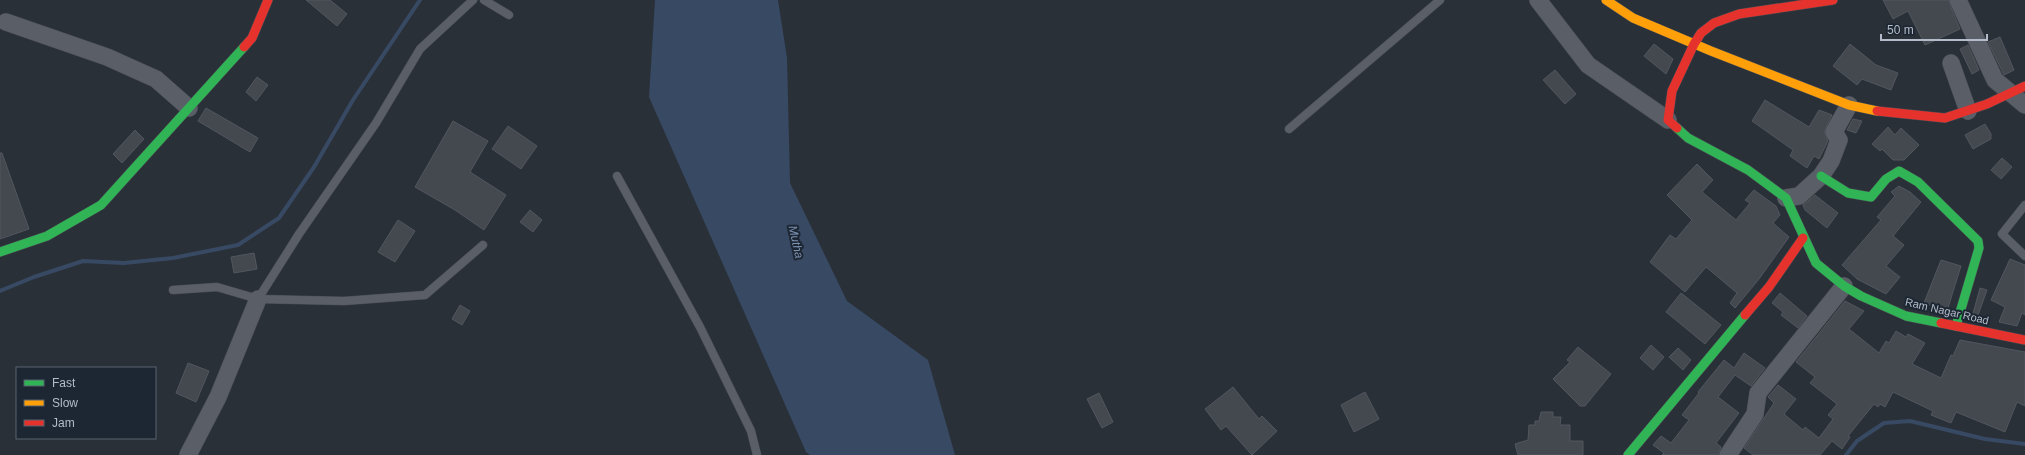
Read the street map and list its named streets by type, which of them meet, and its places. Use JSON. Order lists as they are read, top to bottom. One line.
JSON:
{"streets":{"street":["Ram Nagar Road"]},"water":["Mutha"],"legend":["Fast","Slow","Jam"],"scale_bar":"50 m"}
